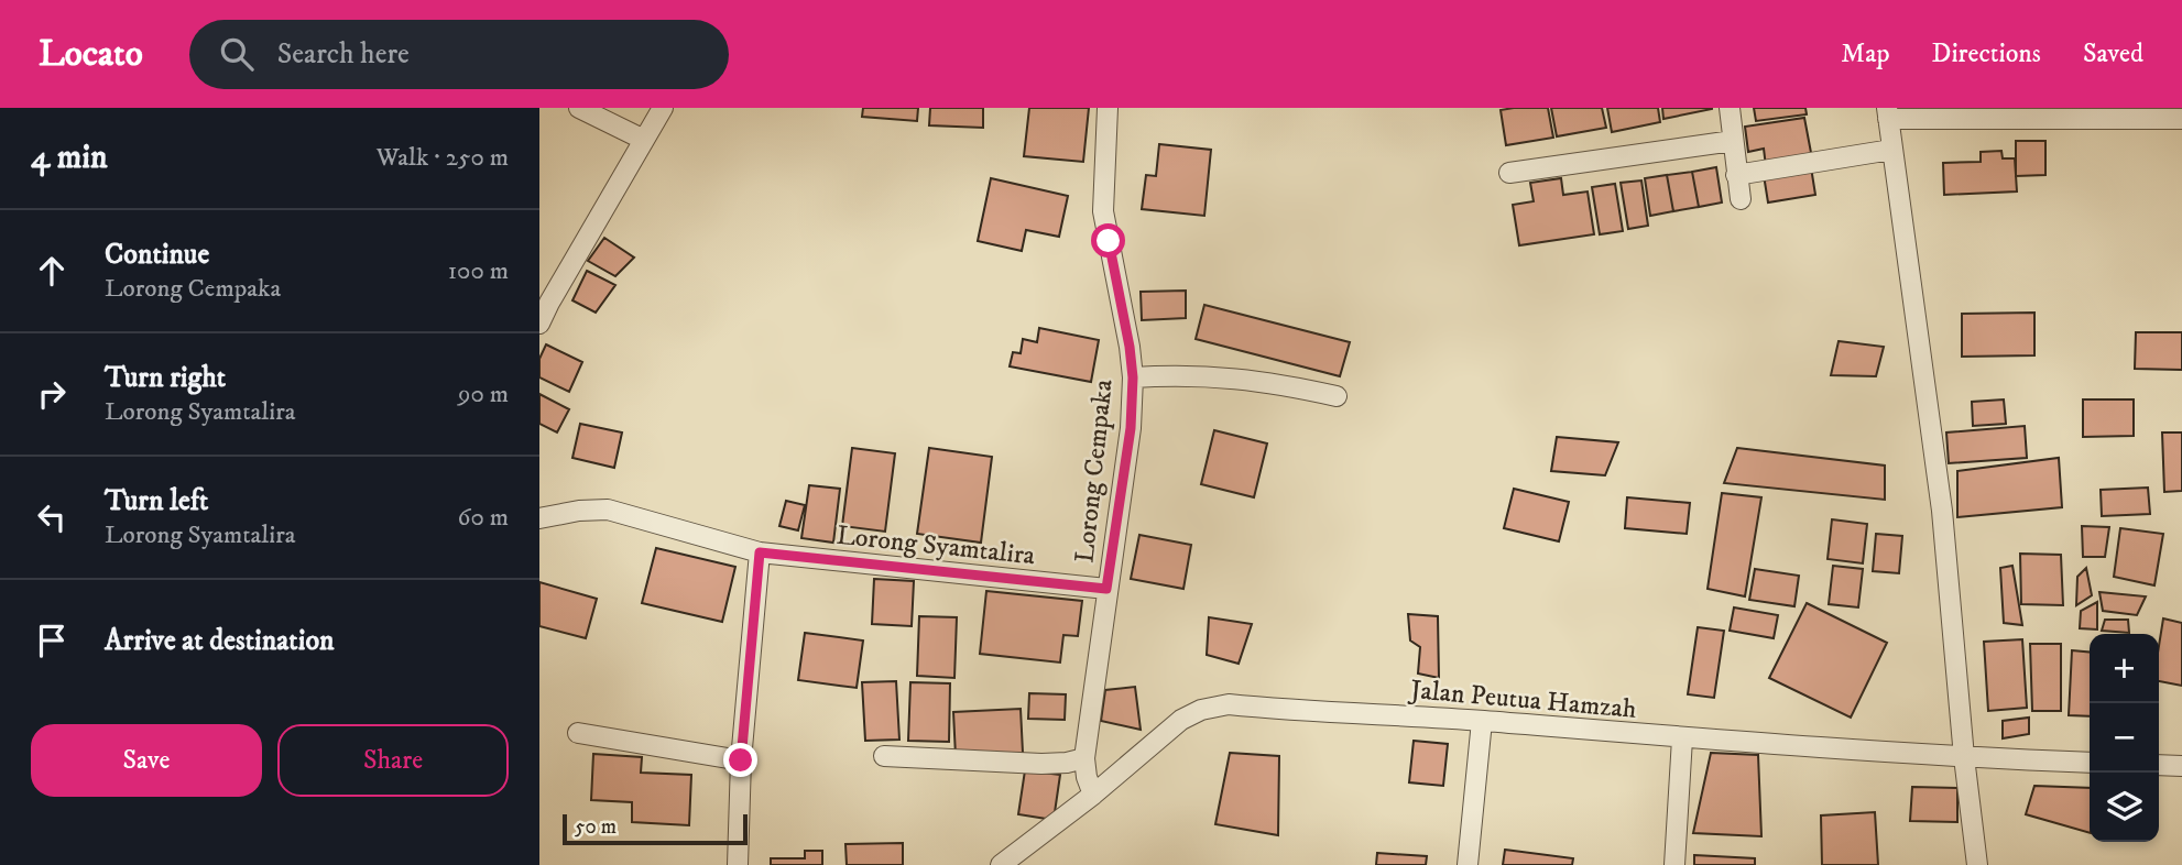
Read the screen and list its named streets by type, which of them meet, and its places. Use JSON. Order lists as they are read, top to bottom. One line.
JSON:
{"streets":{"street":["Lorong Cempaka","Lorong Syamtalira","Jalan Peutua Hamzah"]},"crossings":[["Lorong Cempaka","Lorong Syamtalira"],["Lorong Cempaka","Jalan Peutua Hamzah"]],"scale_bar":"50 m","page":{"header":"Locato","search":"Search here","nav":["Map","Directions","Saved"],"heading":["4 min","Walk · 250 m"],"list":[["Continue","Lorong Cempaka","100 m"],["Turn right","Lorong Syamtalira","90 m"],["Turn left","Lorong Syamtalira","60 m"],"Arrive at destination"],"map_buttons":["+","−"],"buttons":["Save","Share"],"scale":"50 m"}}
